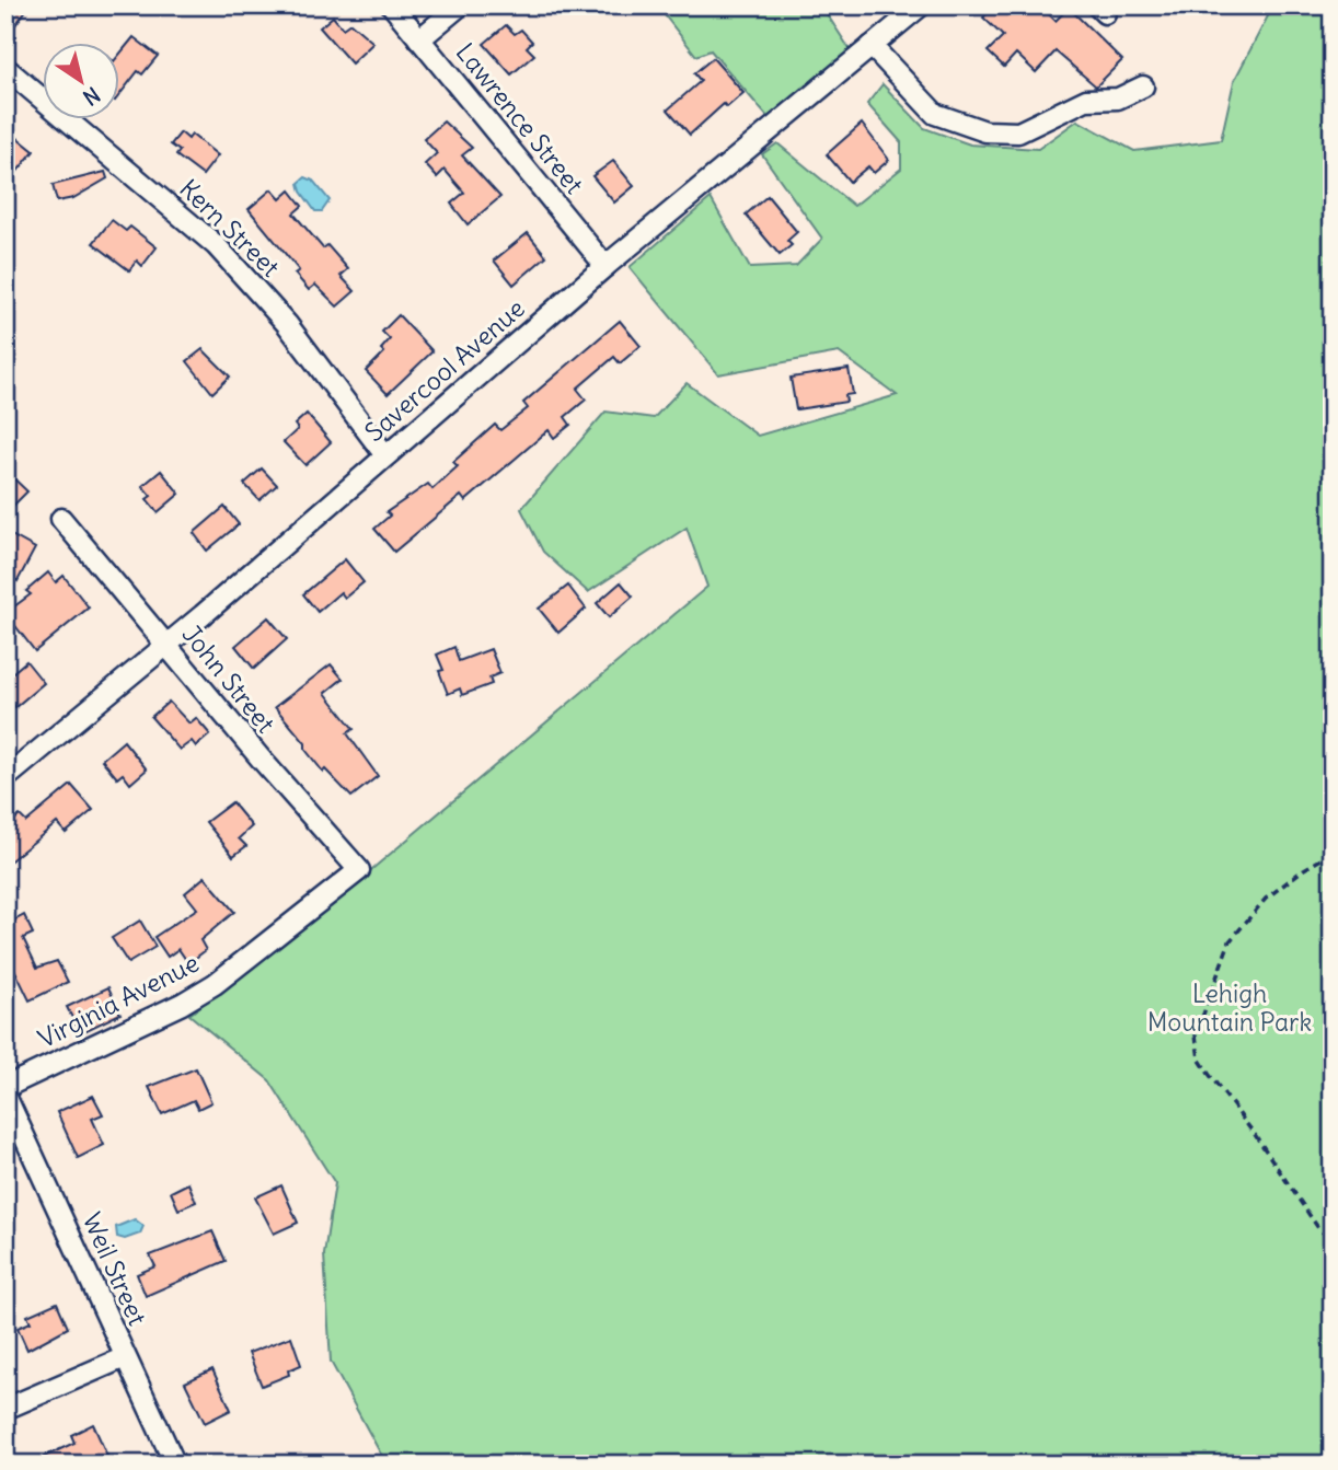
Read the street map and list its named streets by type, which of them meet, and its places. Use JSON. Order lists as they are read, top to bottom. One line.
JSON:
{"streets":{"street":["Lawrence Street","Kern Street","Savercool Avenue","John Street","Virginia Avenue","Weil Street"]},"crossings":[["Lawrence Street","Savercool Avenue"],["Kern Street","Savercool Avenue"],["Savercool Avenue","John Street"],["John Street","Virginia Avenue"]],"parks":["Lehigh Mountain Park"],"north":"bottom right"}
